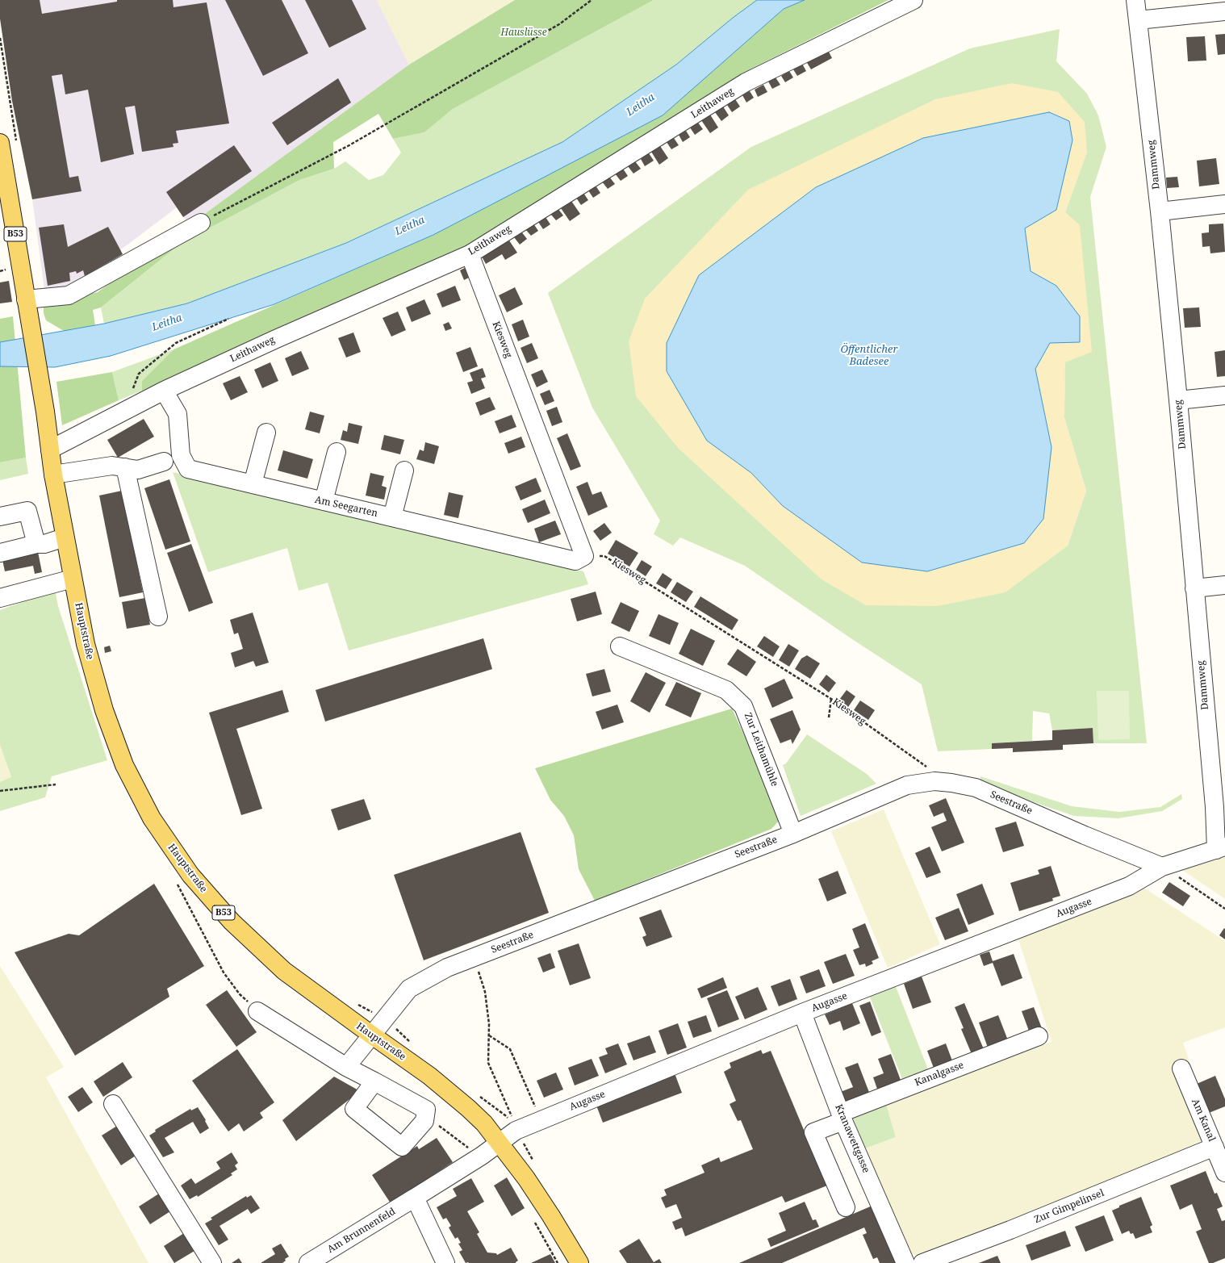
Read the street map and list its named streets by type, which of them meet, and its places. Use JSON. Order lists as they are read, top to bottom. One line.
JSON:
{"streets":{"main road":["B53","Hauptstraße"],"street":["Leithaweg","Dammweg","Kiesweg","Am Seegarten","Zur Leithamühle","Seestraße","Augasse","Kanalgasse","Am Kanal","Kranawettgasse","Zur Gimpelinsel","Am Brunnenfeld"]},"crossings":[["Leithaweg","Kiesweg"],["Leithaweg","Am Seegarten"],["Leithaweg","Hauptstraße"],["Dammweg","Augasse"],["B53","Hauptstraße"],["Kiesweg","Am Seegarten"],["Kiesweg","Seestraße"],["Hauptstraße","Seestraße"],["Hauptstraße","Augasse"],["Zur Leithamühle","Seestraße"],["Seestraße","Augasse"],["Augasse","Kranawettgasse"],["Augasse","Am Brunnenfeld"],["Kanalgasse","Kranawettgasse"],["Am Kanal","Zur Gimpelinsel"]],"water":["Leitha","Öffentlicher Badesee"],"parks":["Hauslüsse"]}
